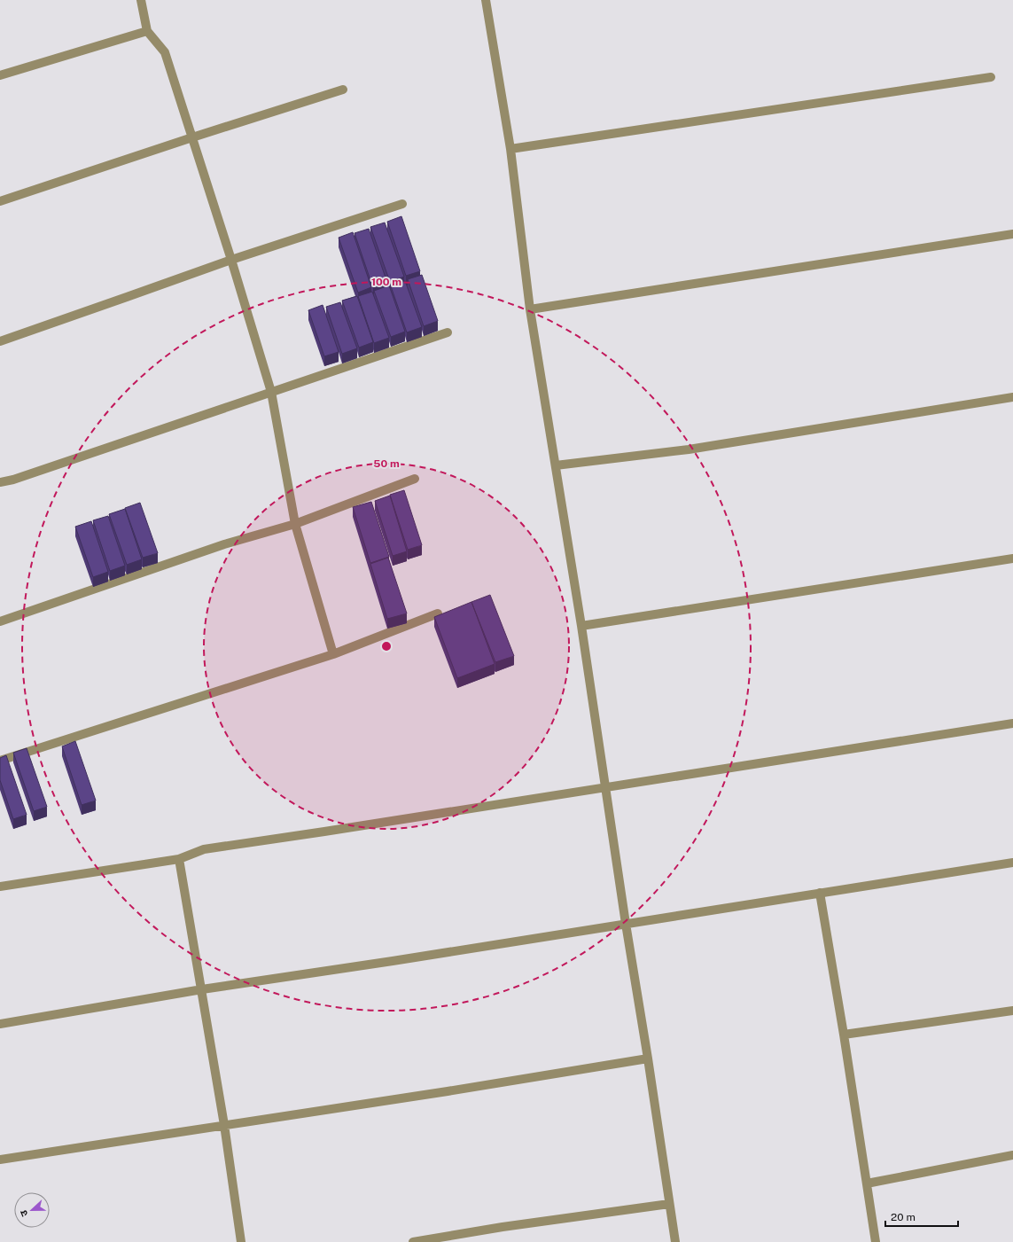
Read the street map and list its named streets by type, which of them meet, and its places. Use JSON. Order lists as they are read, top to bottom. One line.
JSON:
{"scale_bar":"20 m","north":"left","rings":["100 m","50 m"]}
